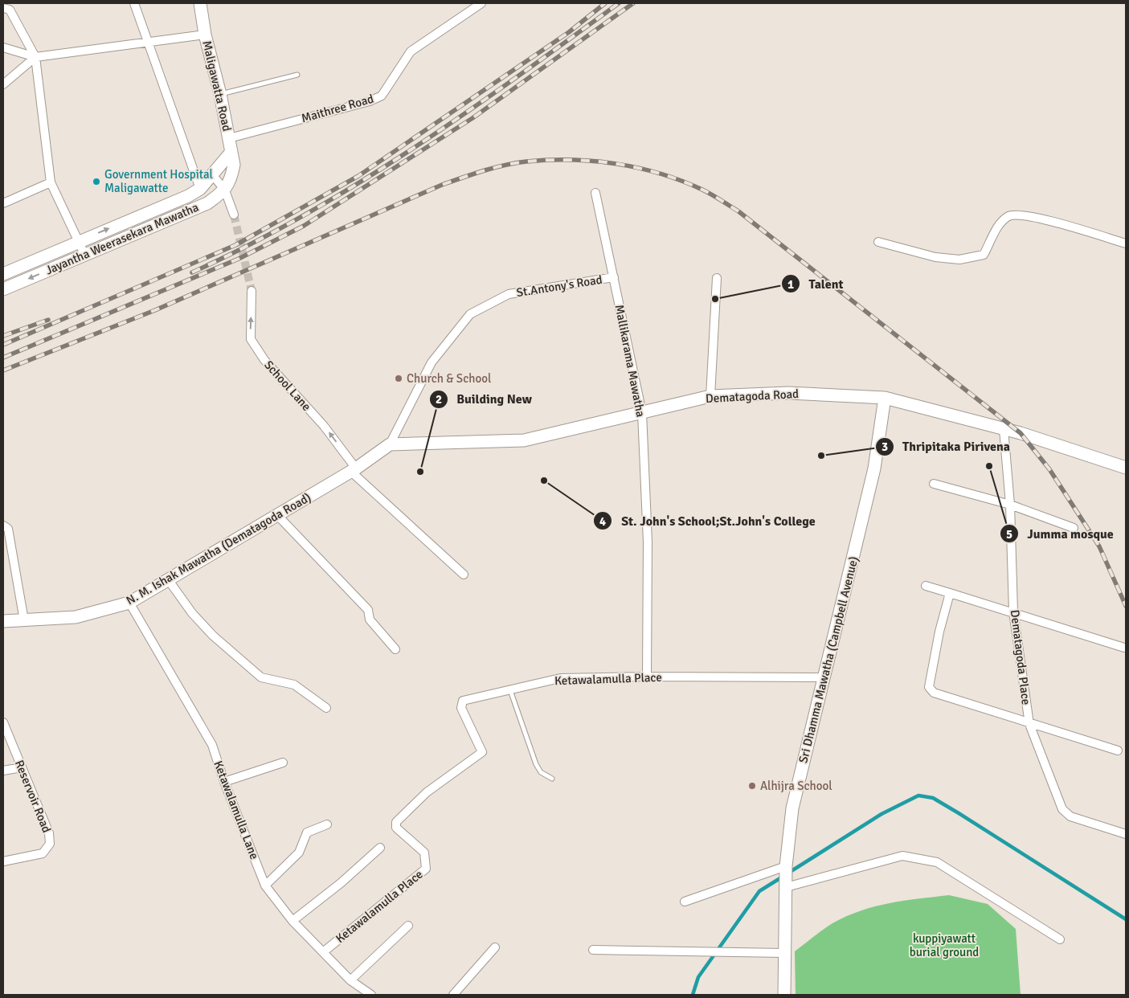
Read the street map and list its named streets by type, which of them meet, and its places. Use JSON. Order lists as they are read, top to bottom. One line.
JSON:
{"streets":{"main road":["Maligawatta Road","Jayantha Weerasekara Mawatha","Dematagoda Road","N. M. Ishak Mawatha (Dematagoda Road)","Sri Dhamma Mawatha (Campbell Avenue)"],"street":["Maithree Road","St.Antony's Road","Mallikarama Mawatha","School Lane","Dematagoda Place","Ketawalamulla Place","Reservoir Road","Ketawalamulla Lane"]},"crossings":[["Maligawatta Road","Maithree Road"],["St.Antony's Road","Mallikarama Mawatha"],["St.Antony's Road","Dematagoda Road"],["Mallikarama Mawatha","Dematagoda Road"],["Mallikarama Mawatha","Ketawalamulla Place"],["School Lane","N. M. Ishak Mawatha (Dematagoda Road)"],["Dematagoda Road","Dematagoda Place"],["Dematagoda Road","Sri Dhamma Mawatha (Campbell Avenue)"],["N. M. Ishak Mawatha (Dematagoda Road)","Ketawalamulla Lane"],["Sri Dhamma Mawatha (Campbell Avenue)","Ketawalamulla Place"],["Ketawalamulla Place","Ketawalamulla Lane"]],"one_way":["School Lane"],"parks":["kuppiyawatt burial ground"],"places":["Government Hospital Maligawatte","Talent","Church & School","Thripitaka Pirivena","Jumma mosque","Building New","St. John's School;St.John's College","Alhijra School"]}
